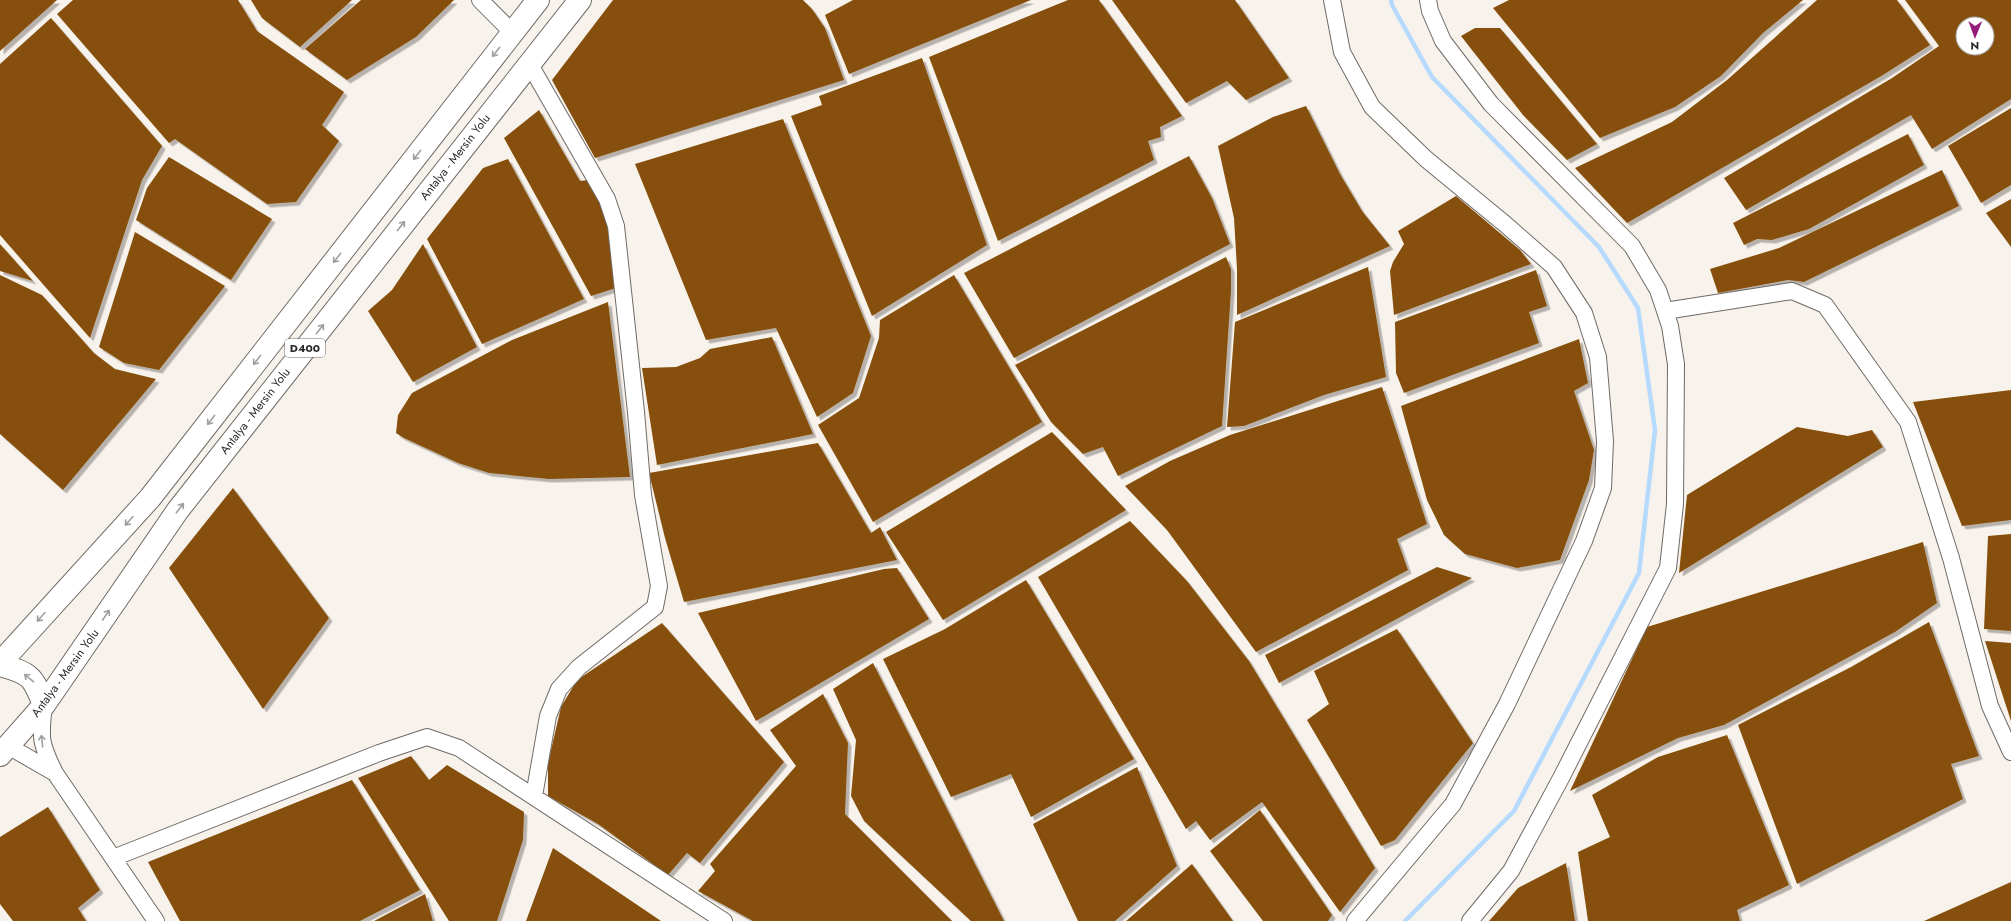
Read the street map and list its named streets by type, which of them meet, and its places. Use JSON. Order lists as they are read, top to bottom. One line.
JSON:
{"streets":{"highway":["Antalya - Mersin Yolu","D400"]},"north":"bottom"}
